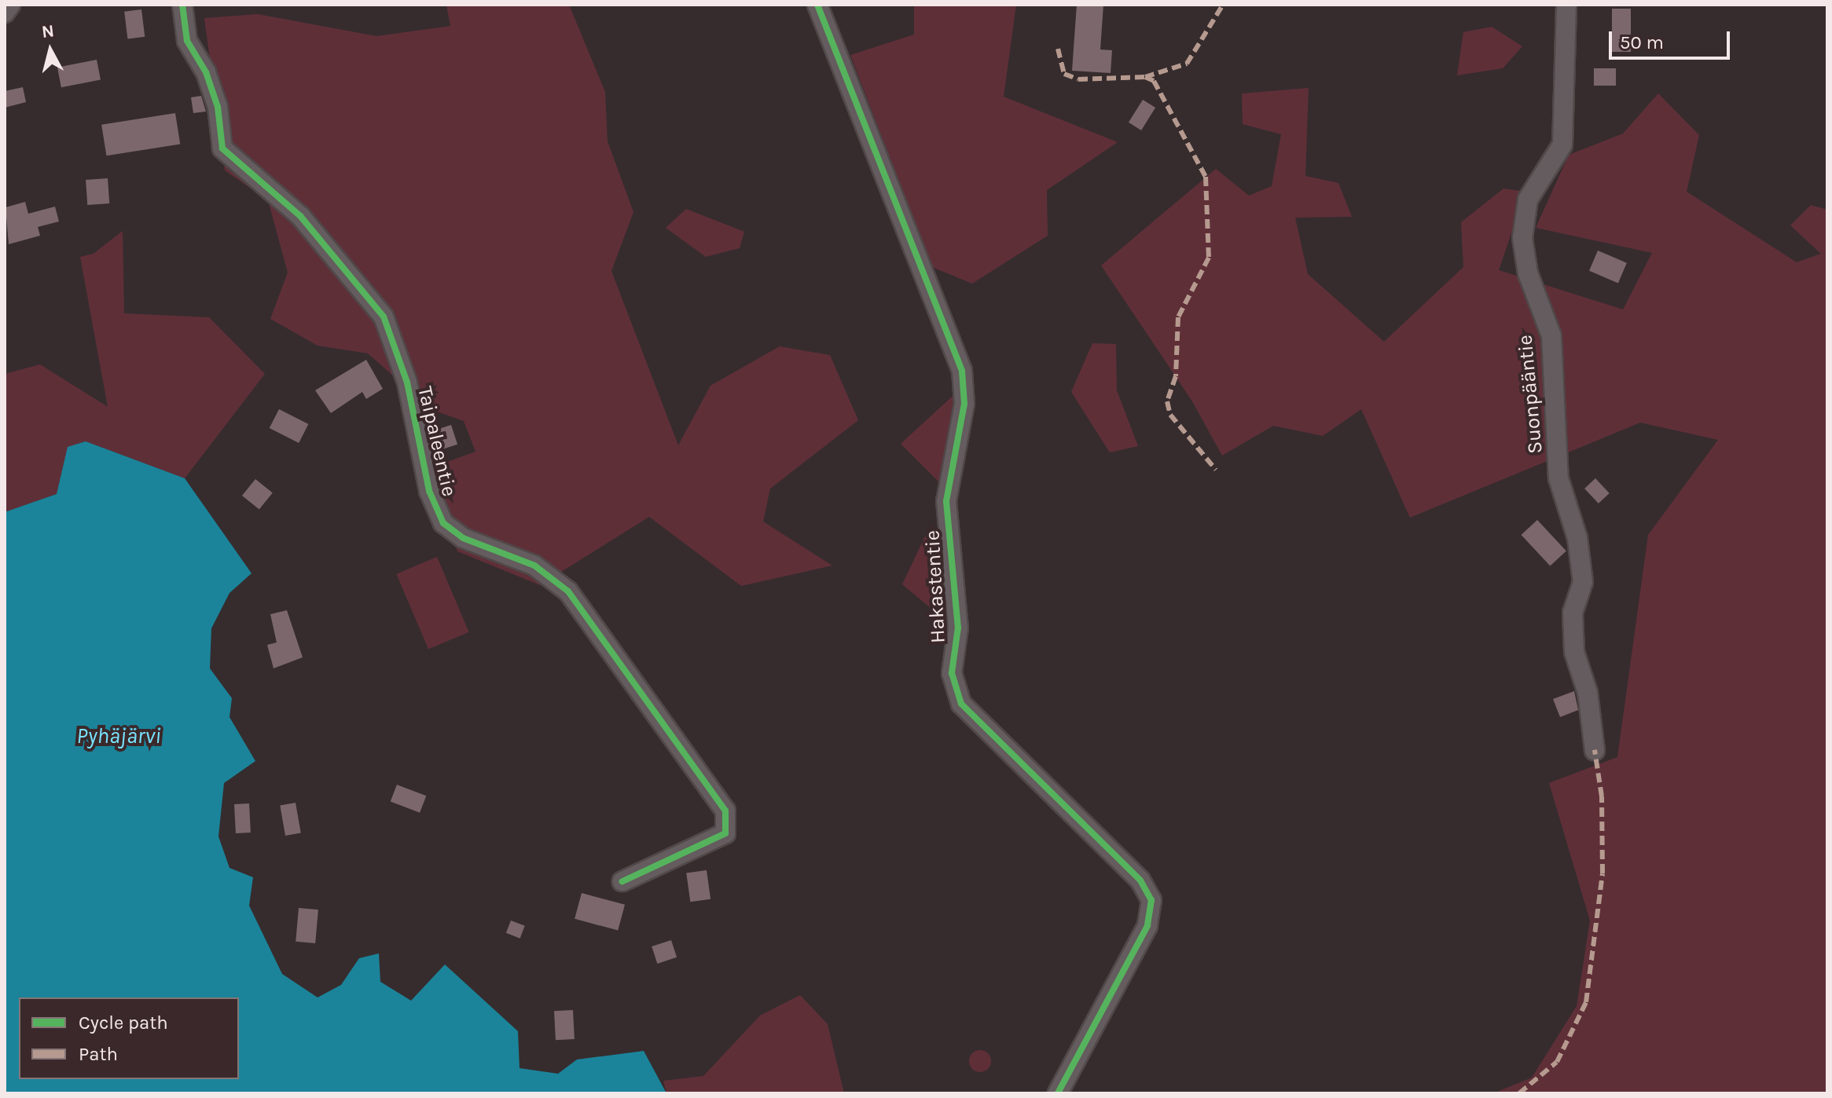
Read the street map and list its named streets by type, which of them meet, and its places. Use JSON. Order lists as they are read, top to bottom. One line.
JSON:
{"streets":{"street":["Suonpääntie","Taipaleentie","Hakastentie"]},"water":["Pyhäjärvi"],"legend":["Cycle path","Path"],"scale_bar":"50 m","north":"top"}
